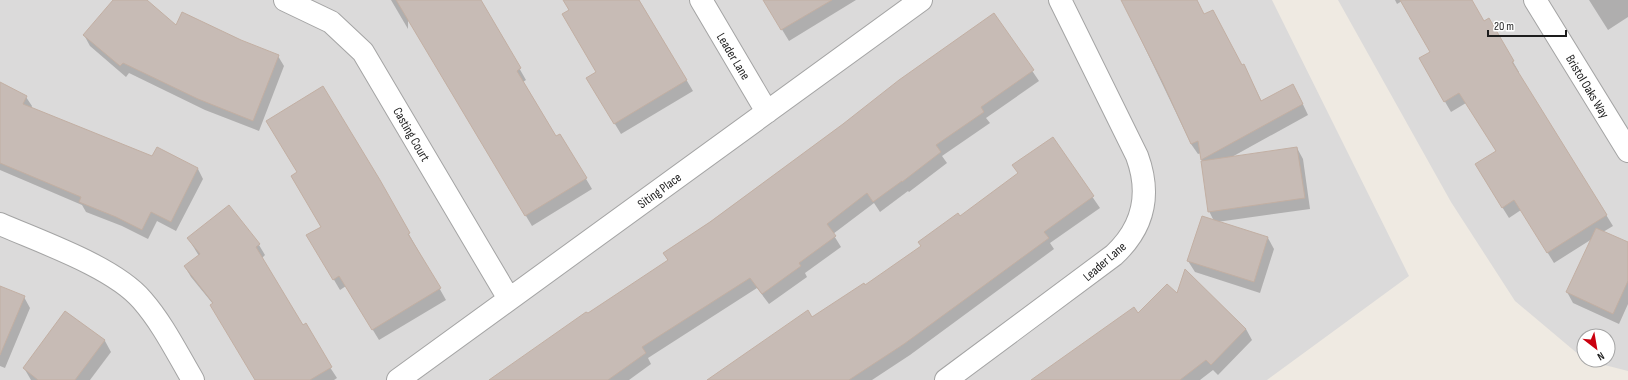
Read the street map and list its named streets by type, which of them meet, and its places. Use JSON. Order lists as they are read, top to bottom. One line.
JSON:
{"streets":{"street":["Leader Lane","Bristol Oaks Way","Casting Court","Siting Place"]},"crossings":[["Leader Lane","Siting Place"],["Casting Court","Siting Place"]],"scale_bar":"20 m","north":"bottom right"}
